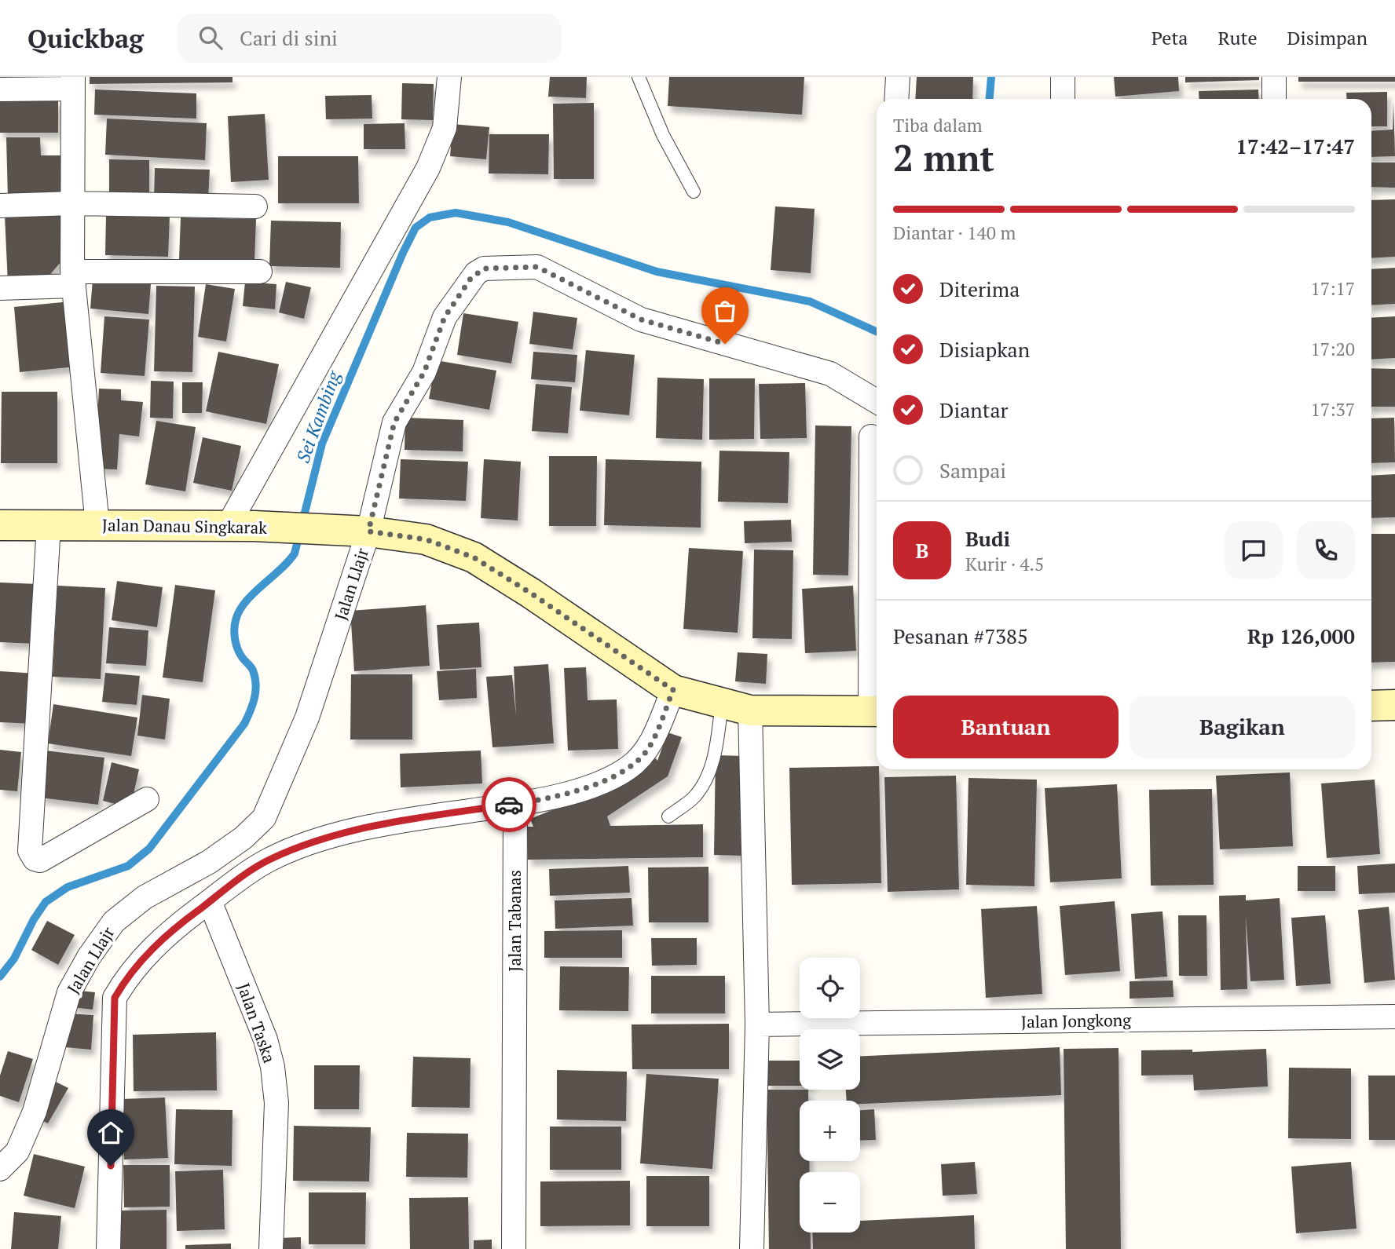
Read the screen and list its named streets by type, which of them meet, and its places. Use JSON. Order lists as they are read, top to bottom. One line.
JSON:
{"streets":{"street":["Jalan Danau Singkarak","Jalan Llajr","Jalan Tabanas","Jalan Jongkong","Jalan Taska"]},"crossings":[["Jalan Danau Singkarak","Jalan Llajr"]],"water":["Sei Kambing"],"page":{"header":"Quickbag","search":"Cari di sini","nav":["Peta","Rute","Disimpan"],"heading":["2 mnt","Tiba dalam","17:42–17:47"],"panel":["Budi","Kurir · 4.5","Pesanan #7385","Rp 126,000"],"bar":"Diantar · 140 m","list":[["Diterima","17:17"],["Disiapkan","17:20"],["Diantar","17:37"],"Sampai"],"round":"B","buttons":["Bantuan","Bagikan"],"map_buttons":["+","−"]}}
